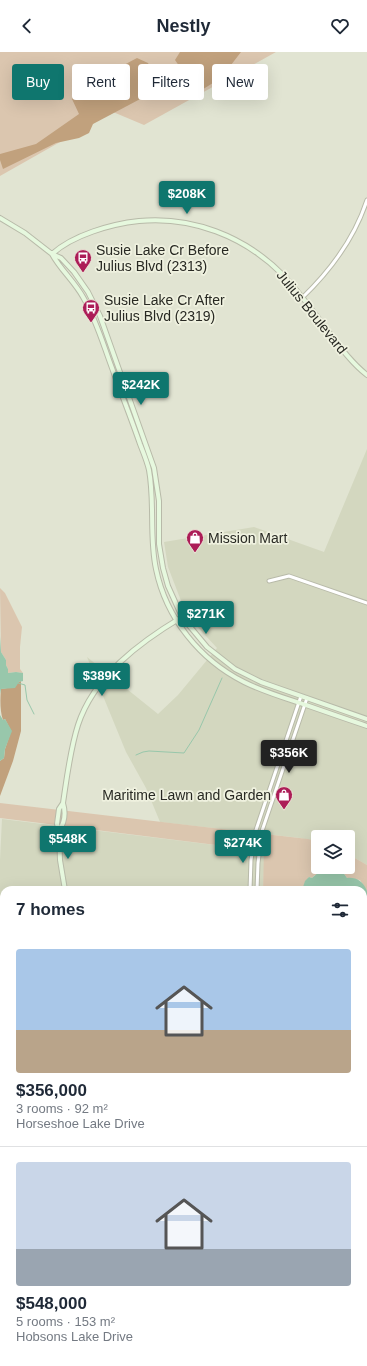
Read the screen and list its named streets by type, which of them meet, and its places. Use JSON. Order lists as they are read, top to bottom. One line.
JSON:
{"streets":{"street":["Julius Boulevard"]},"places":{"bus stop":["Susie Lake Cr Before Julius Blvd (2313)","Susie Lake Cr After Julius Blvd (2319)"],"shop":["Mission Mart","Maritime Lawn and Garden"]},"page":{"header":"Nestly","chip":["Buy","Rent","Filters","New"],"price":["$208K","$242K","$271K","$389K","$356K","$548K","$274K"],"heading":"7 homes","list":[{"name":"$356,000","note":"3 rooms · 92 m² · Horseshoe Lake Drive"},{"name":"$548,000","note":"5 rooms · 153 m² · Hobsons Lake Drive"}]}}
